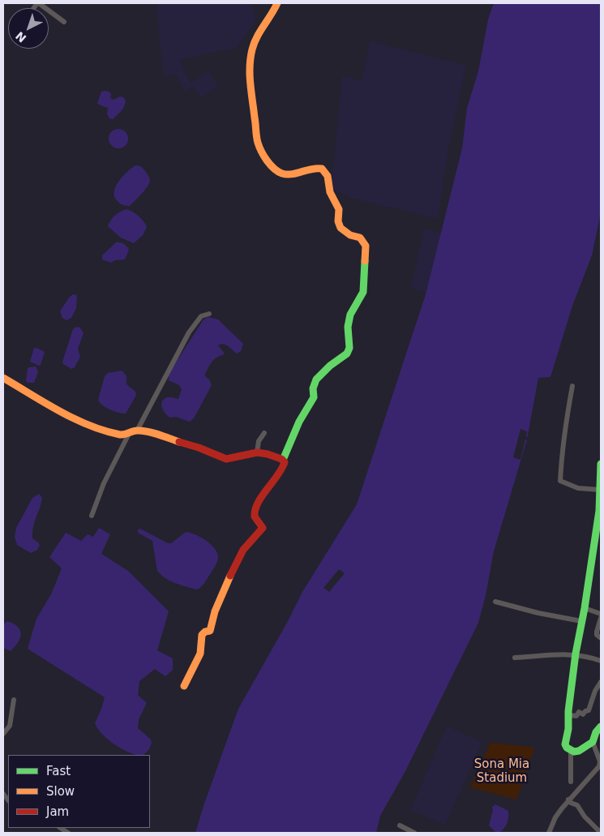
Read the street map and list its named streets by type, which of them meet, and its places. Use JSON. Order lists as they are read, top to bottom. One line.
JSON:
{"parks":["Sona Mia Stadium"],"legend":["Fast","Slow","Jam"],"north":"bottom left"}
